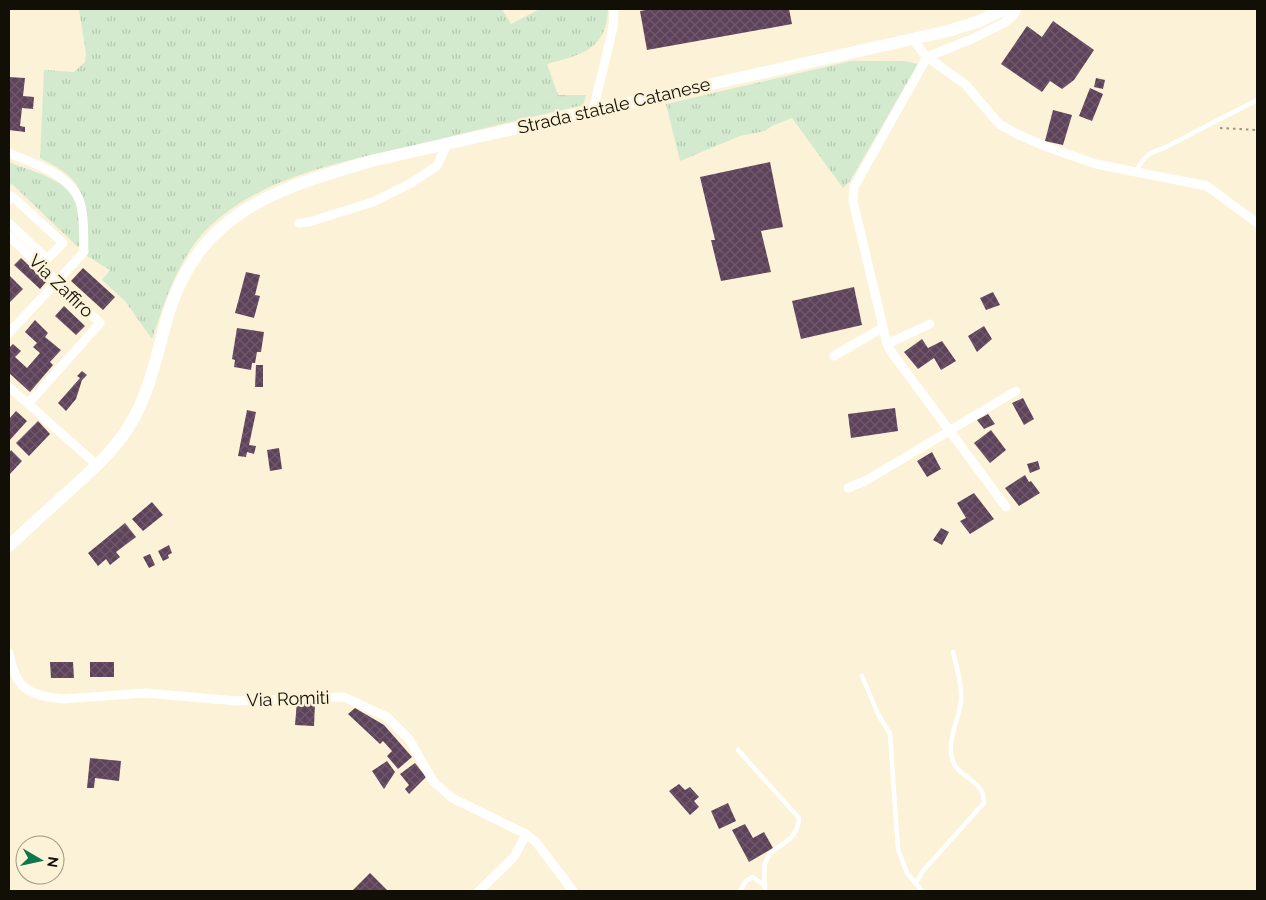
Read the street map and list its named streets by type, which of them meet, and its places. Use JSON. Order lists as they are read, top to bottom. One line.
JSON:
{"streets":{"main road":["Strada statale Catanese"],"street":["Via Zaffiro","Via Romiti"]},"north":"right"}
